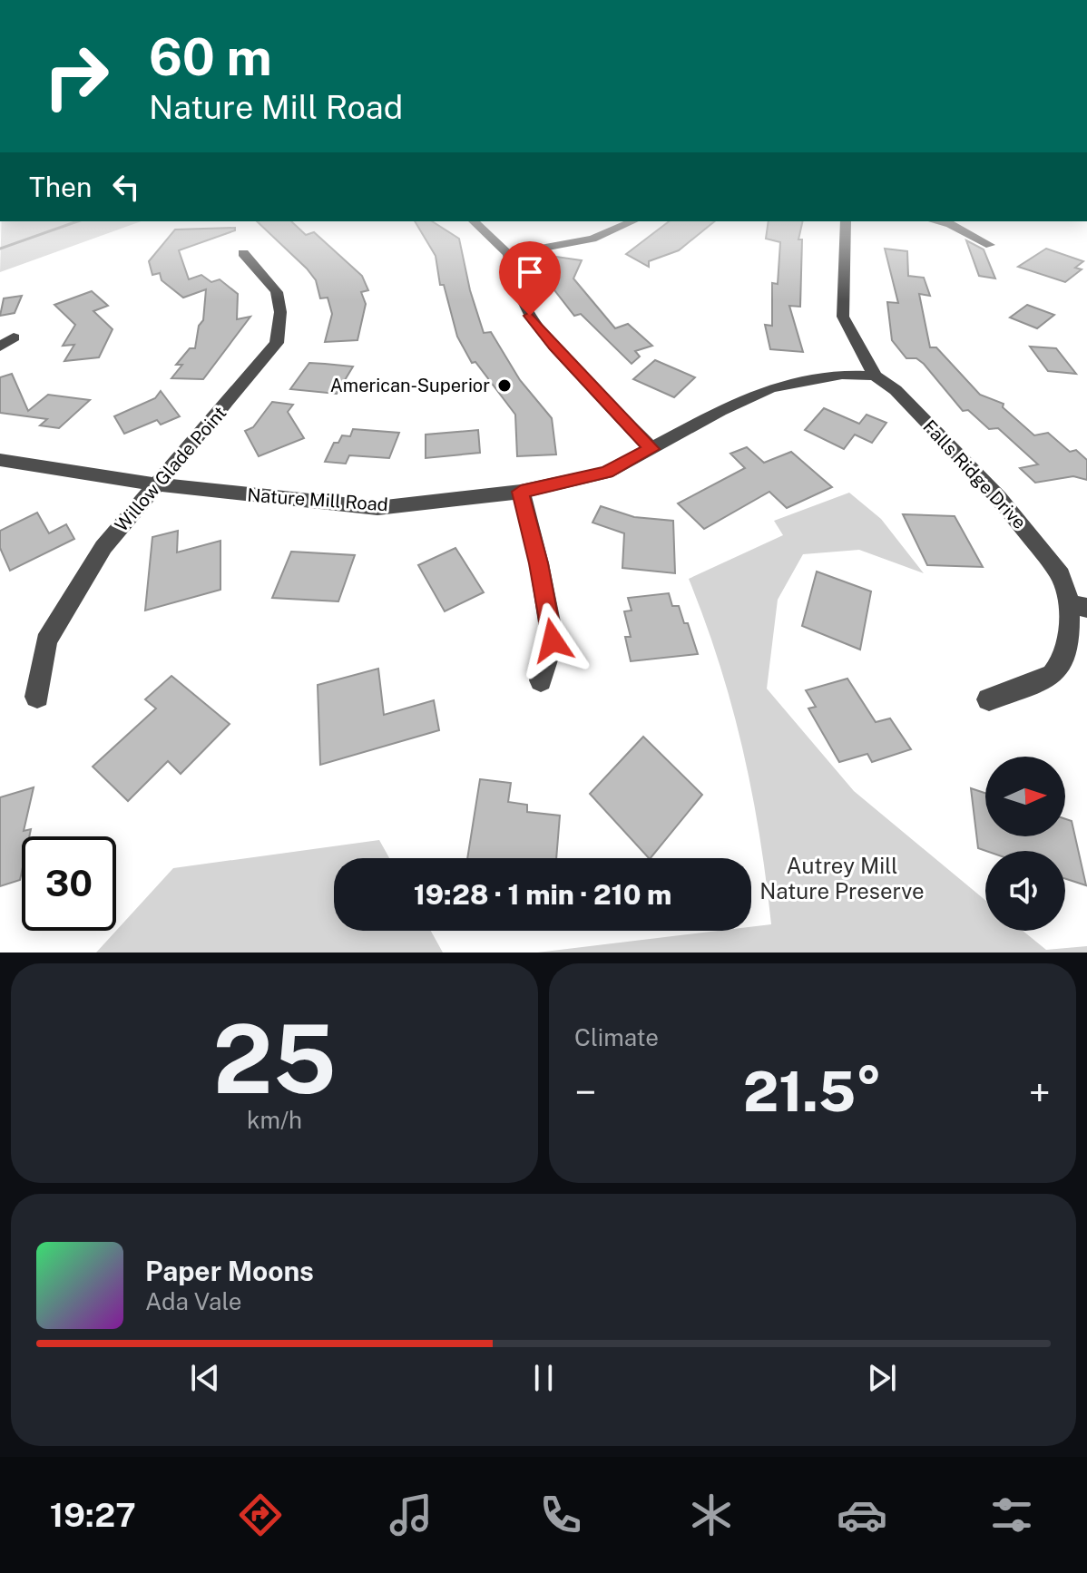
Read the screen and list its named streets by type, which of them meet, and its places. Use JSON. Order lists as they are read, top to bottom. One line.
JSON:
{"streets":{"street":["Willow Glade Point","Falls Ridge Drive","Nature Mill Road"]},"crossings":[["Willow Glade Point","Nature Mill Road"],["Falls Ridge Drive","Nature Mill Road"]],"parks":["Autrey Mill Nature Preserve"],"places":["American-Superior"],"north":"right","page":{"turn":["60 m","Nature Mill Road"],"then":"Then","limit":"30","trip":"19:28 · 1 min · 210 m","tile":[["25","km/h"],"Climate"],"heat":["−","21.5°","+"],"song":["Paper Moons","Ada Vale"],"tabs":"19:27"}}
